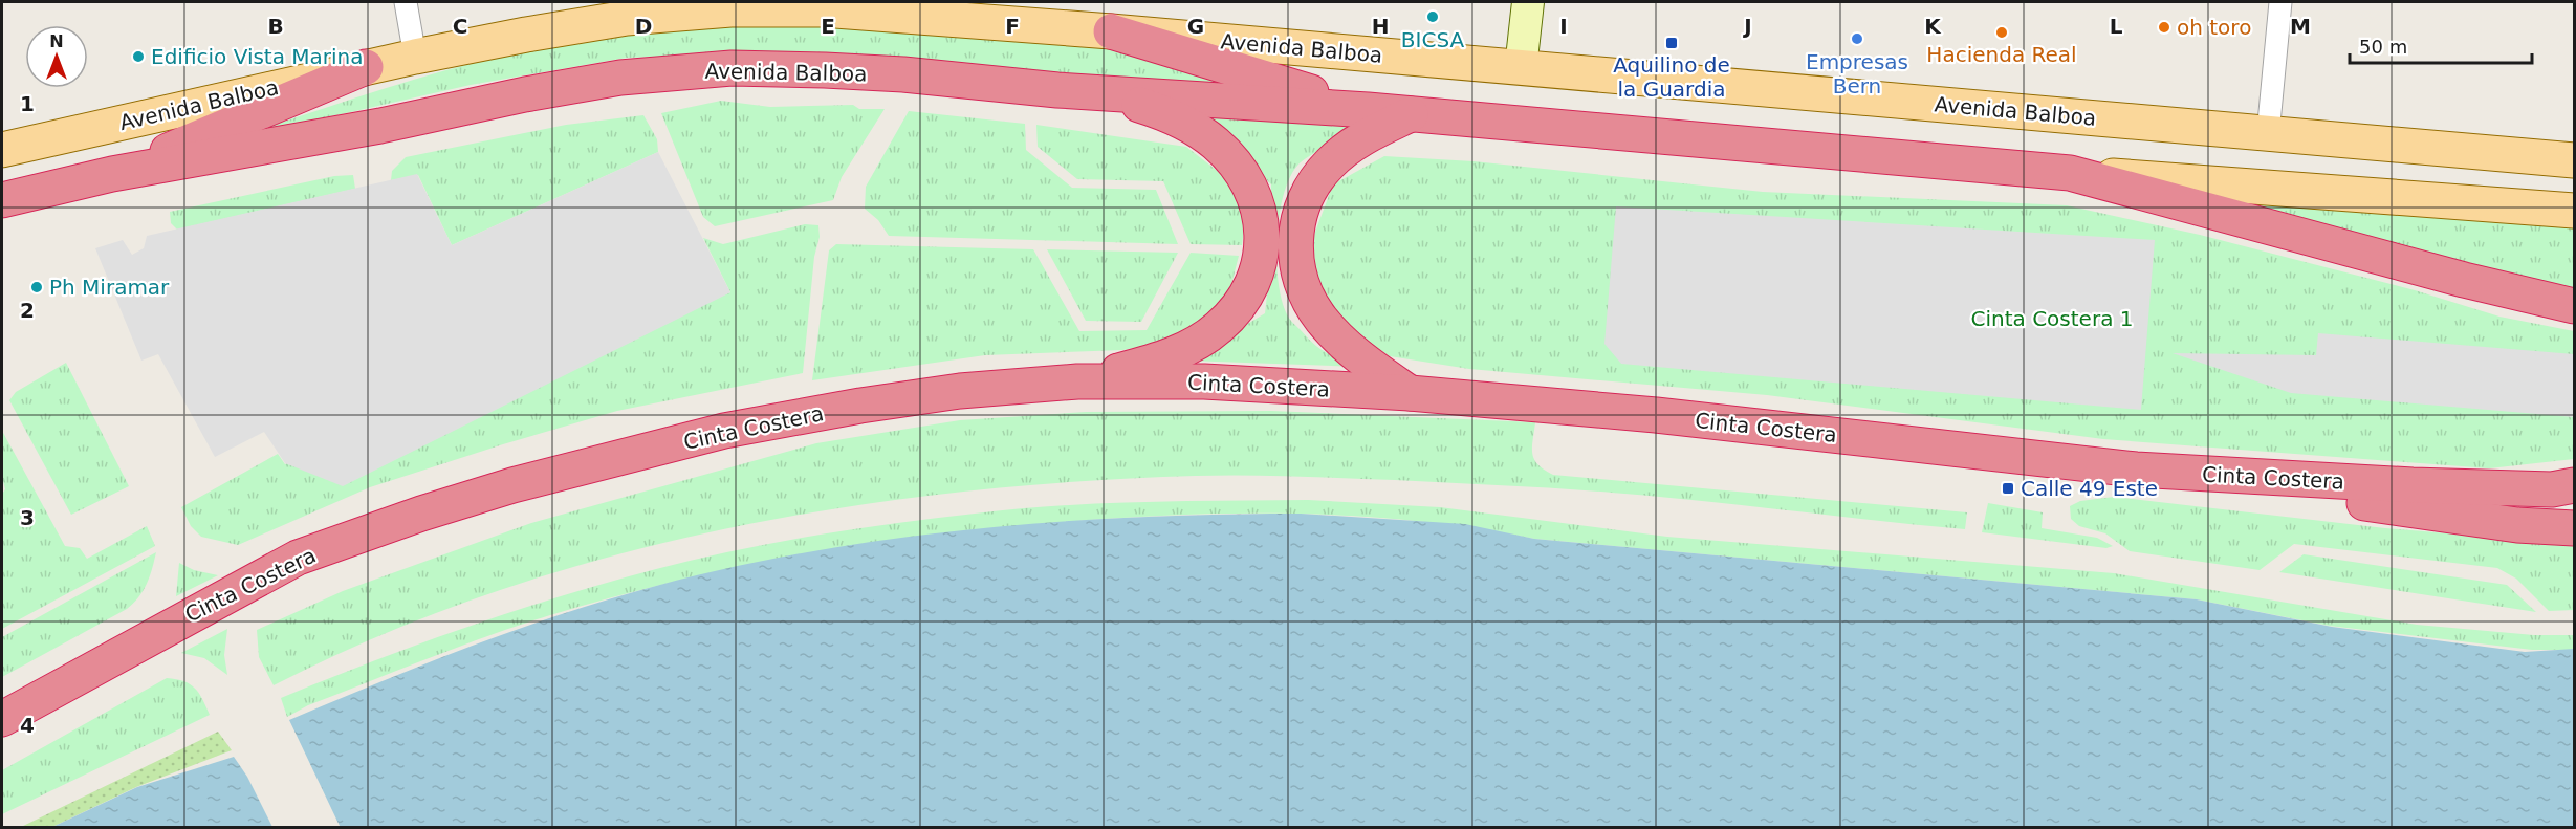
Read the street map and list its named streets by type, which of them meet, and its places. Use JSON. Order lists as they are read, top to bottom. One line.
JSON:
{"streets":{"highway":["Avenida Balboa","Cinta Costera"]},"parks":["Cinta Costera 1"],"places":{"other":["BICSA","oh toro","Hacienda Real","Empresas Bern","Edificio Vista Marina","Ph Miramar"],"transit":["Aquilino de la Guardia","Calle 49 Este"]},"scale_bar":"50 m","north":"top","grid":{"columns":["B","C","D","E","F","G","H","I","J","K","L","M"],"rows":["1","2","3","4"]}}
